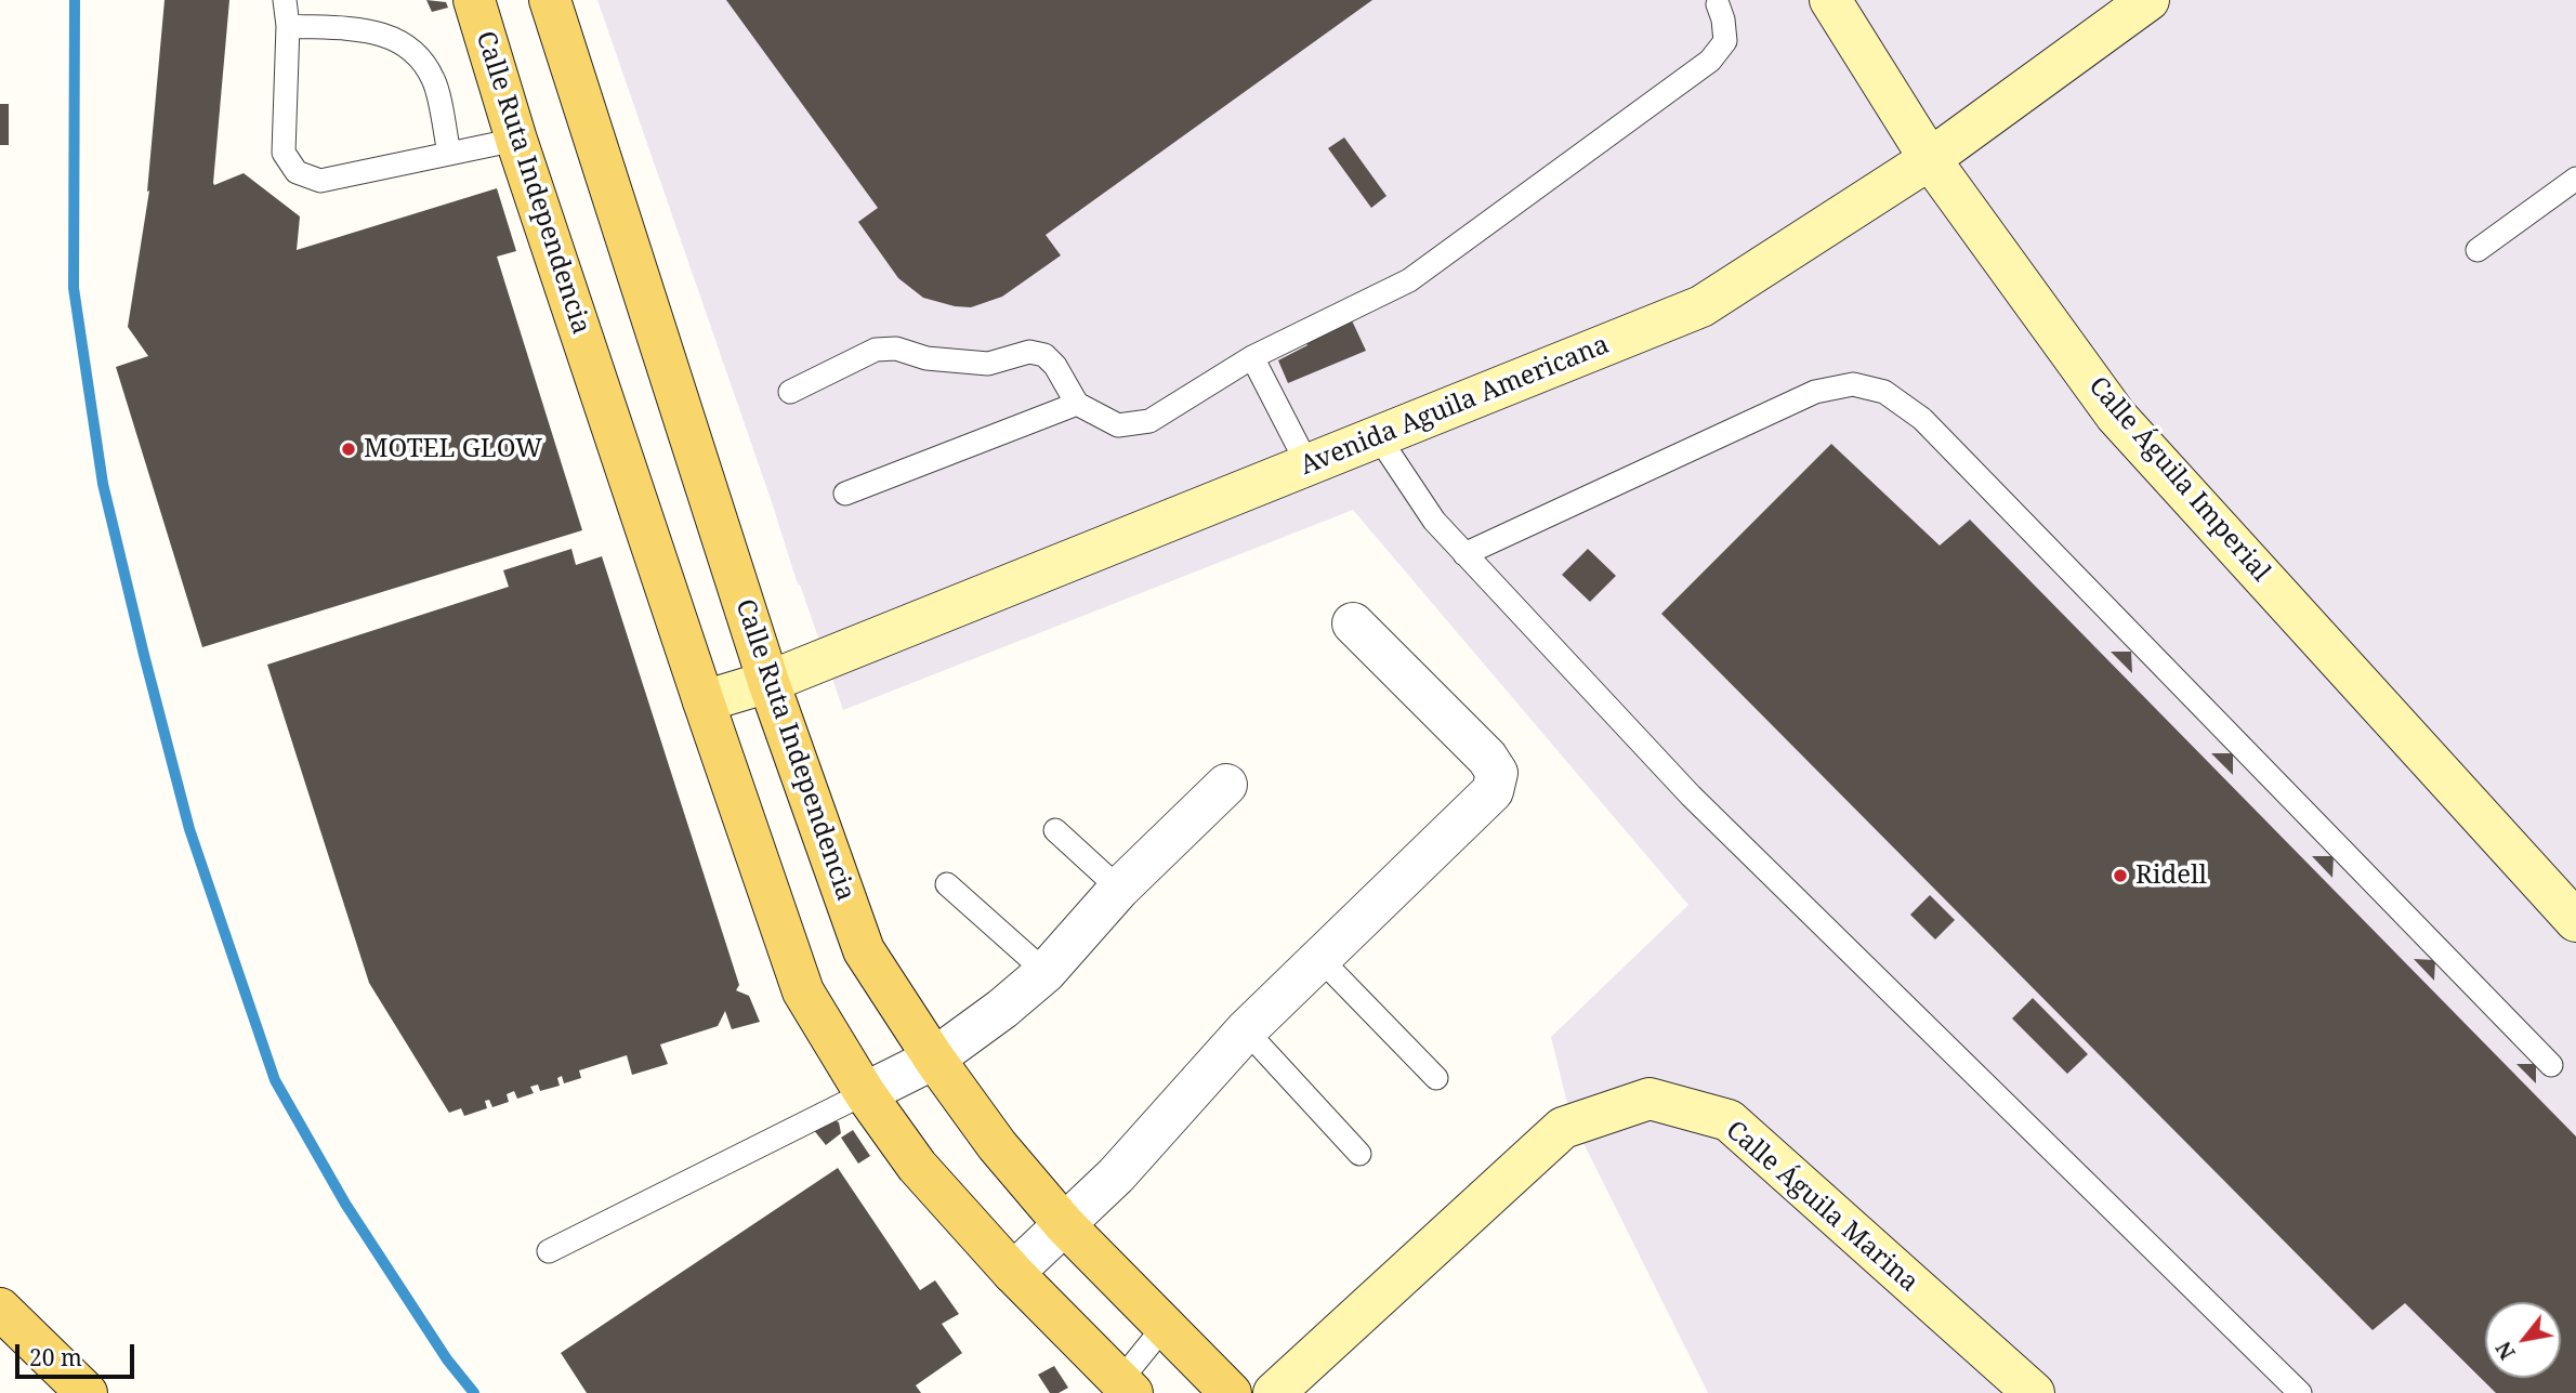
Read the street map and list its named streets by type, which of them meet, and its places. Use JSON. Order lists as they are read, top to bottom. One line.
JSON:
{"streets":{"main road":["Calle Ruta Independencia"],"street":["Avenida Aguila Americana","Calle Águila Imperial","Calle Águila Marina"]},"crossings":[["Calle Ruta Independencia","Avenida Aguila Americana"],["Avenida Aguila Americana","Calle Águila Imperial"]],"places":["MOTEL GLOW","Ridell"],"scale_bar":"20 m","north":"bottom left"}
